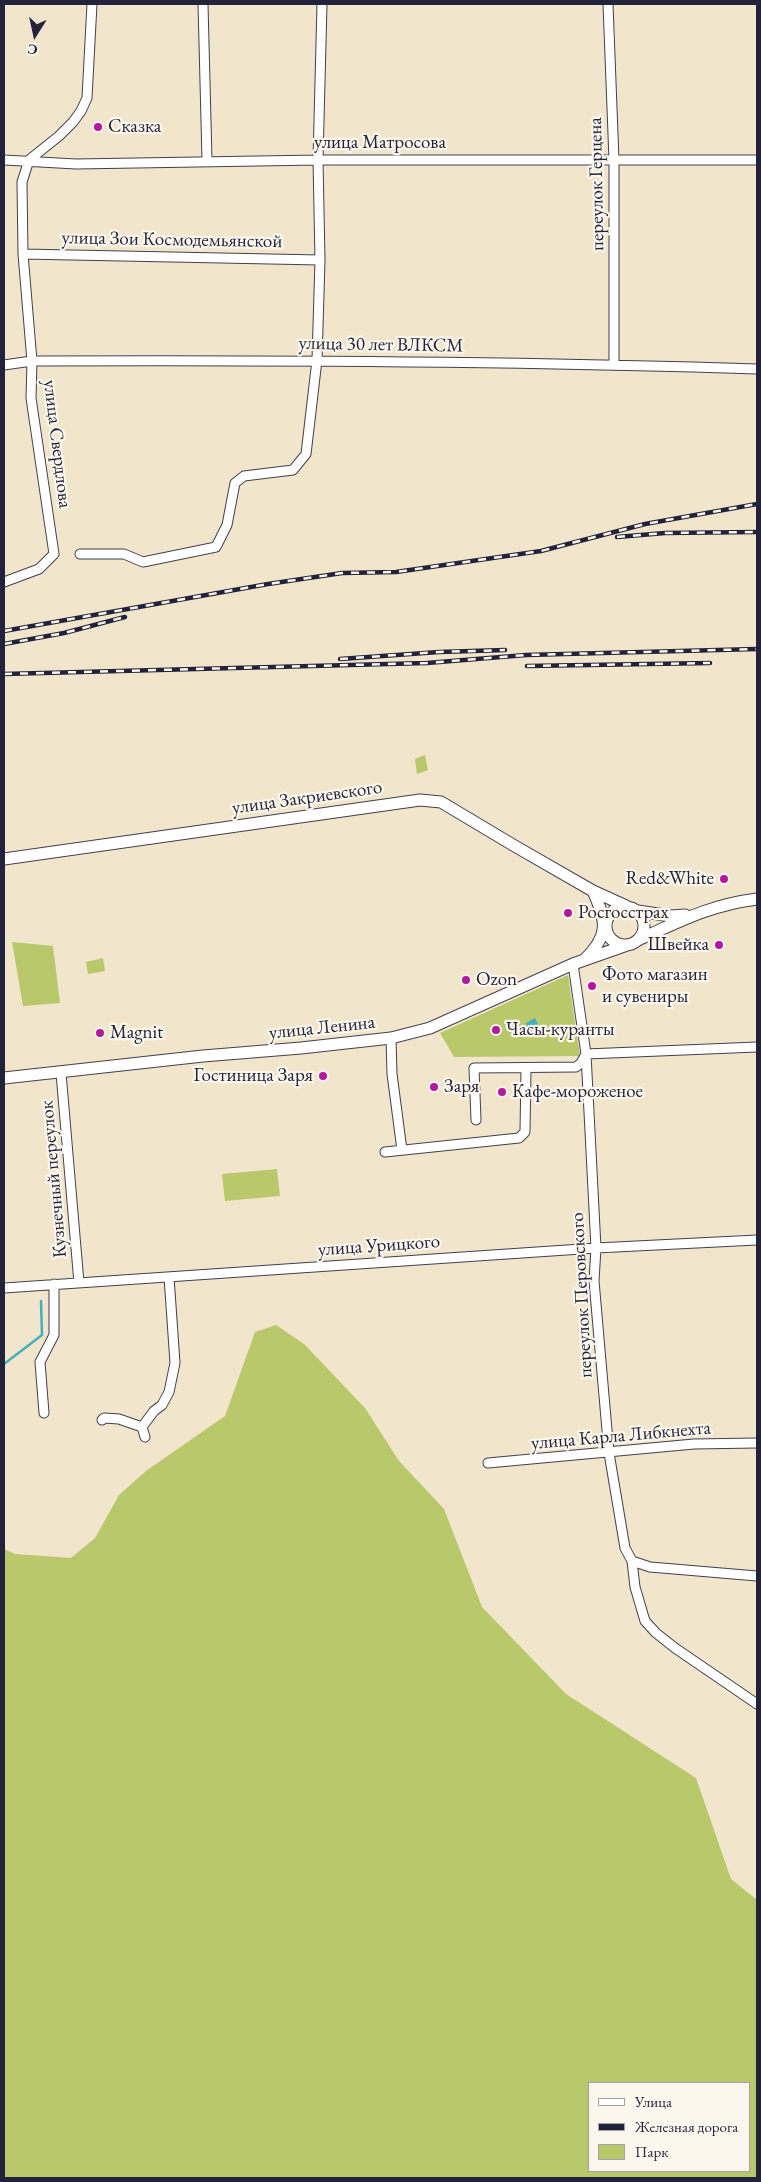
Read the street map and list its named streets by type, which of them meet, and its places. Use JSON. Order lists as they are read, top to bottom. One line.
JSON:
{"streets":{"main road":["улица Закриевского","улица Ленина"],"street":["улица Матросова","переулок Герцена","улица Зои Космодемьянской","улица 30 лет ВЛКСМ","улица Свердлова","Кузнечный переулок","улица Урицкого","переулок Перовского","улица Карла Либкнехта"]},"crossings":[["улица Матросова","переулок Герцена"],["улица Матросова","улица Свердлова"],["переулок Герцена","улица 30 лет ВЛКСМ"],["улица Зои Космодемьянской","улица Свердлова"],["улица 30 лет ВЛКСМ","улица Свердлова"],["улица Закриевского","улица Ленина"],["улица Ленина","Кузнечный переулок"],["улица Ленина","переулок Перовского"],["Кузнечный переулок","улица Урицкого"],["улица Урицкого","переулок Перовского"],["переулок Перовского","улица Карла Либкнехта"]],"places":["Сказка","Red&White","Росгосстрах","Швейка","Ozon","Фото магазин и сувениры","Часы-куранты","Magnit","Гостиница Заря","Заря","Кафе-мороженое"],"legend":["Улица","Железная дорога","Парк"],"north":"bottom"}
